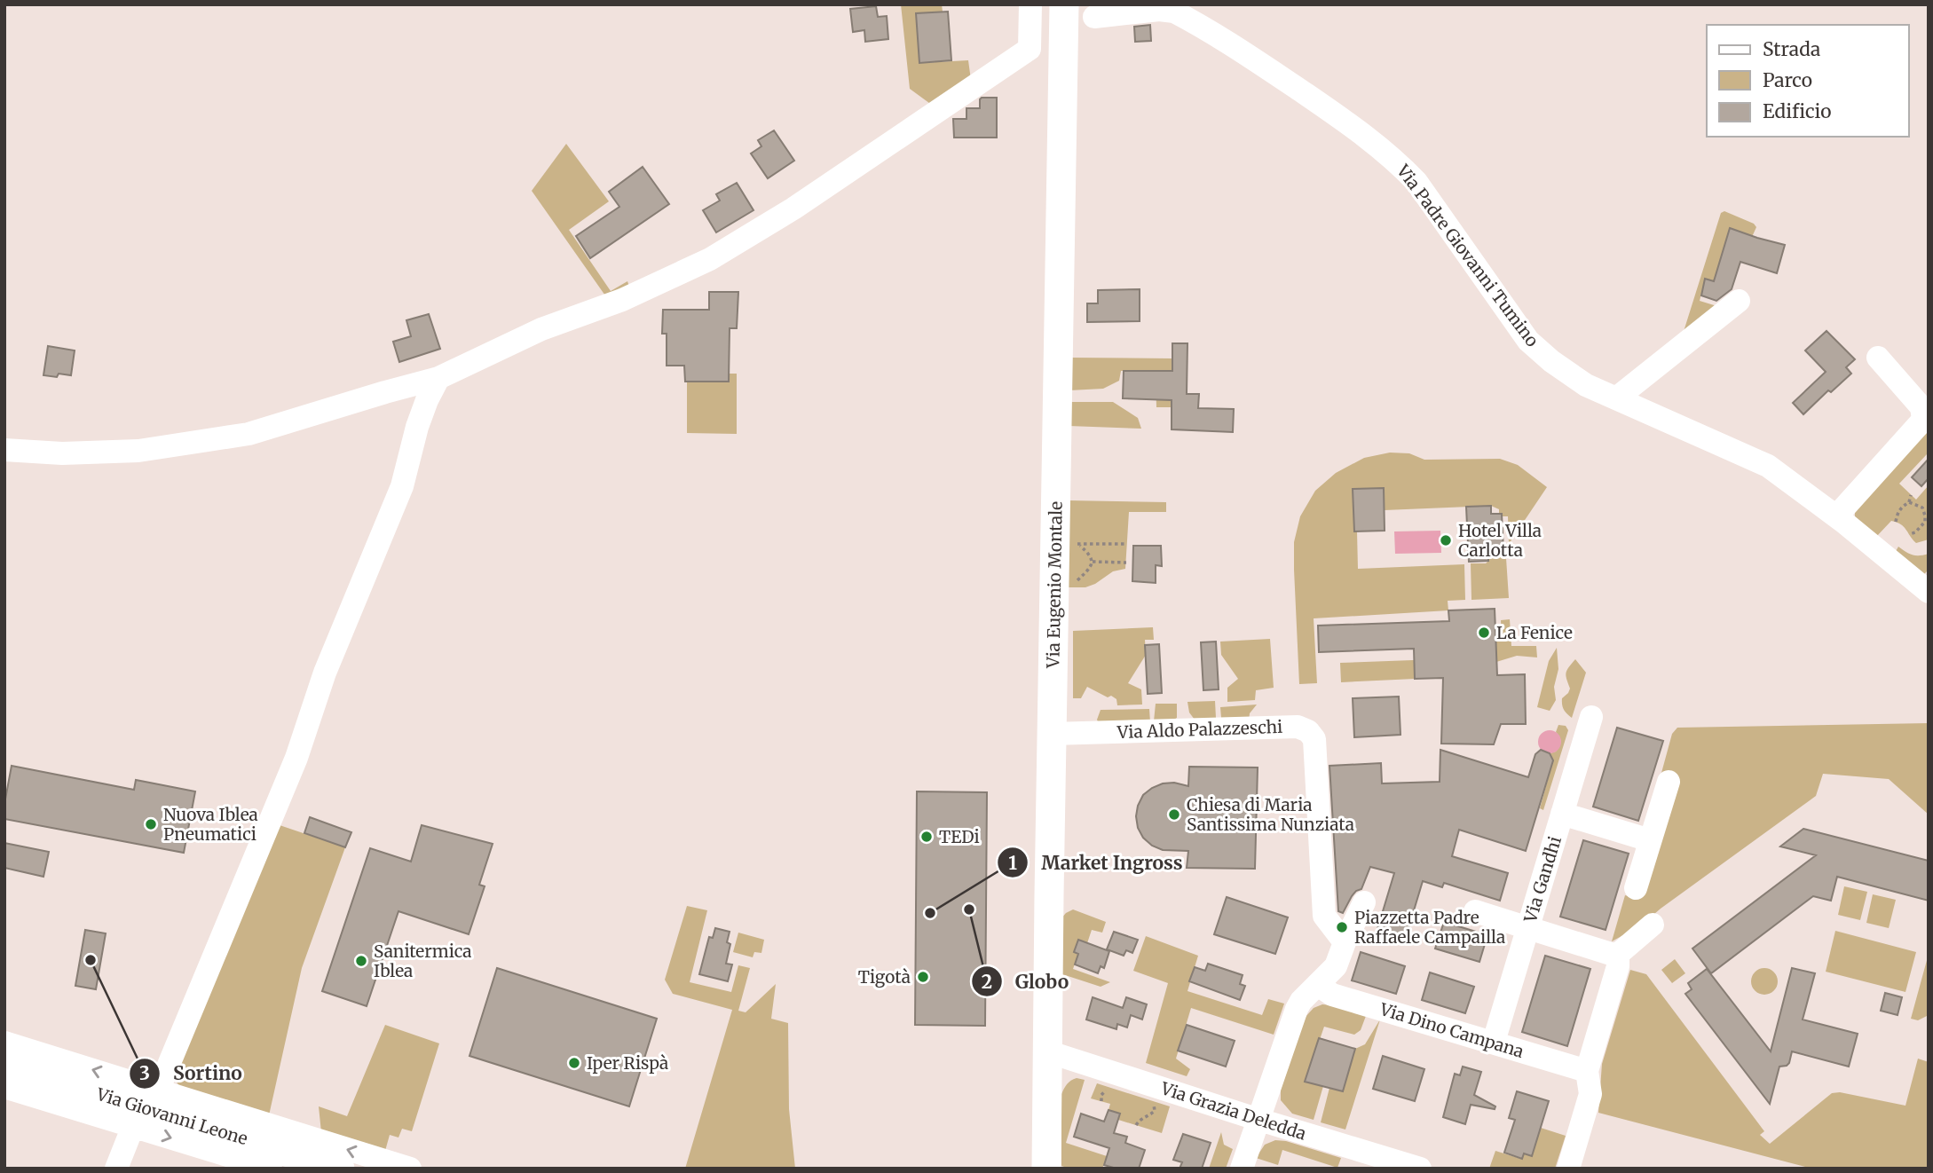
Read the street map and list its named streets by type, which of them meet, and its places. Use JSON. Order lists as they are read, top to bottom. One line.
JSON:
{"streets":{"main road":["Via Eugenio Montale","Via Giovanni Leone"],"street":["Via Padre Giovanni Tumino","Via Aldo Palazzeschi","Via Gandhi","Via Dino Campana","Via Grazia Deledda"]},"crossings":[["Via Eugenio Montale","Via Aldo Palazzeschi"],["Via Eugenio Montale","Via Grazia Deledda"],["Via Gandhi","Via Dino Campana"]],"places":["Hotel Villa Carlotta","La Fenice","Chiesa di Maria Santissima Nunziata","Nuova Iblea Pneumatici","TEDi","Globo","Market Ingross","Piazzetta Padre Raffaele Campailla","Sortino","Sanitermica Iblea","Tigotà","Iper Rispà"],"legend":["Strada","Parco","Edificio"]}
